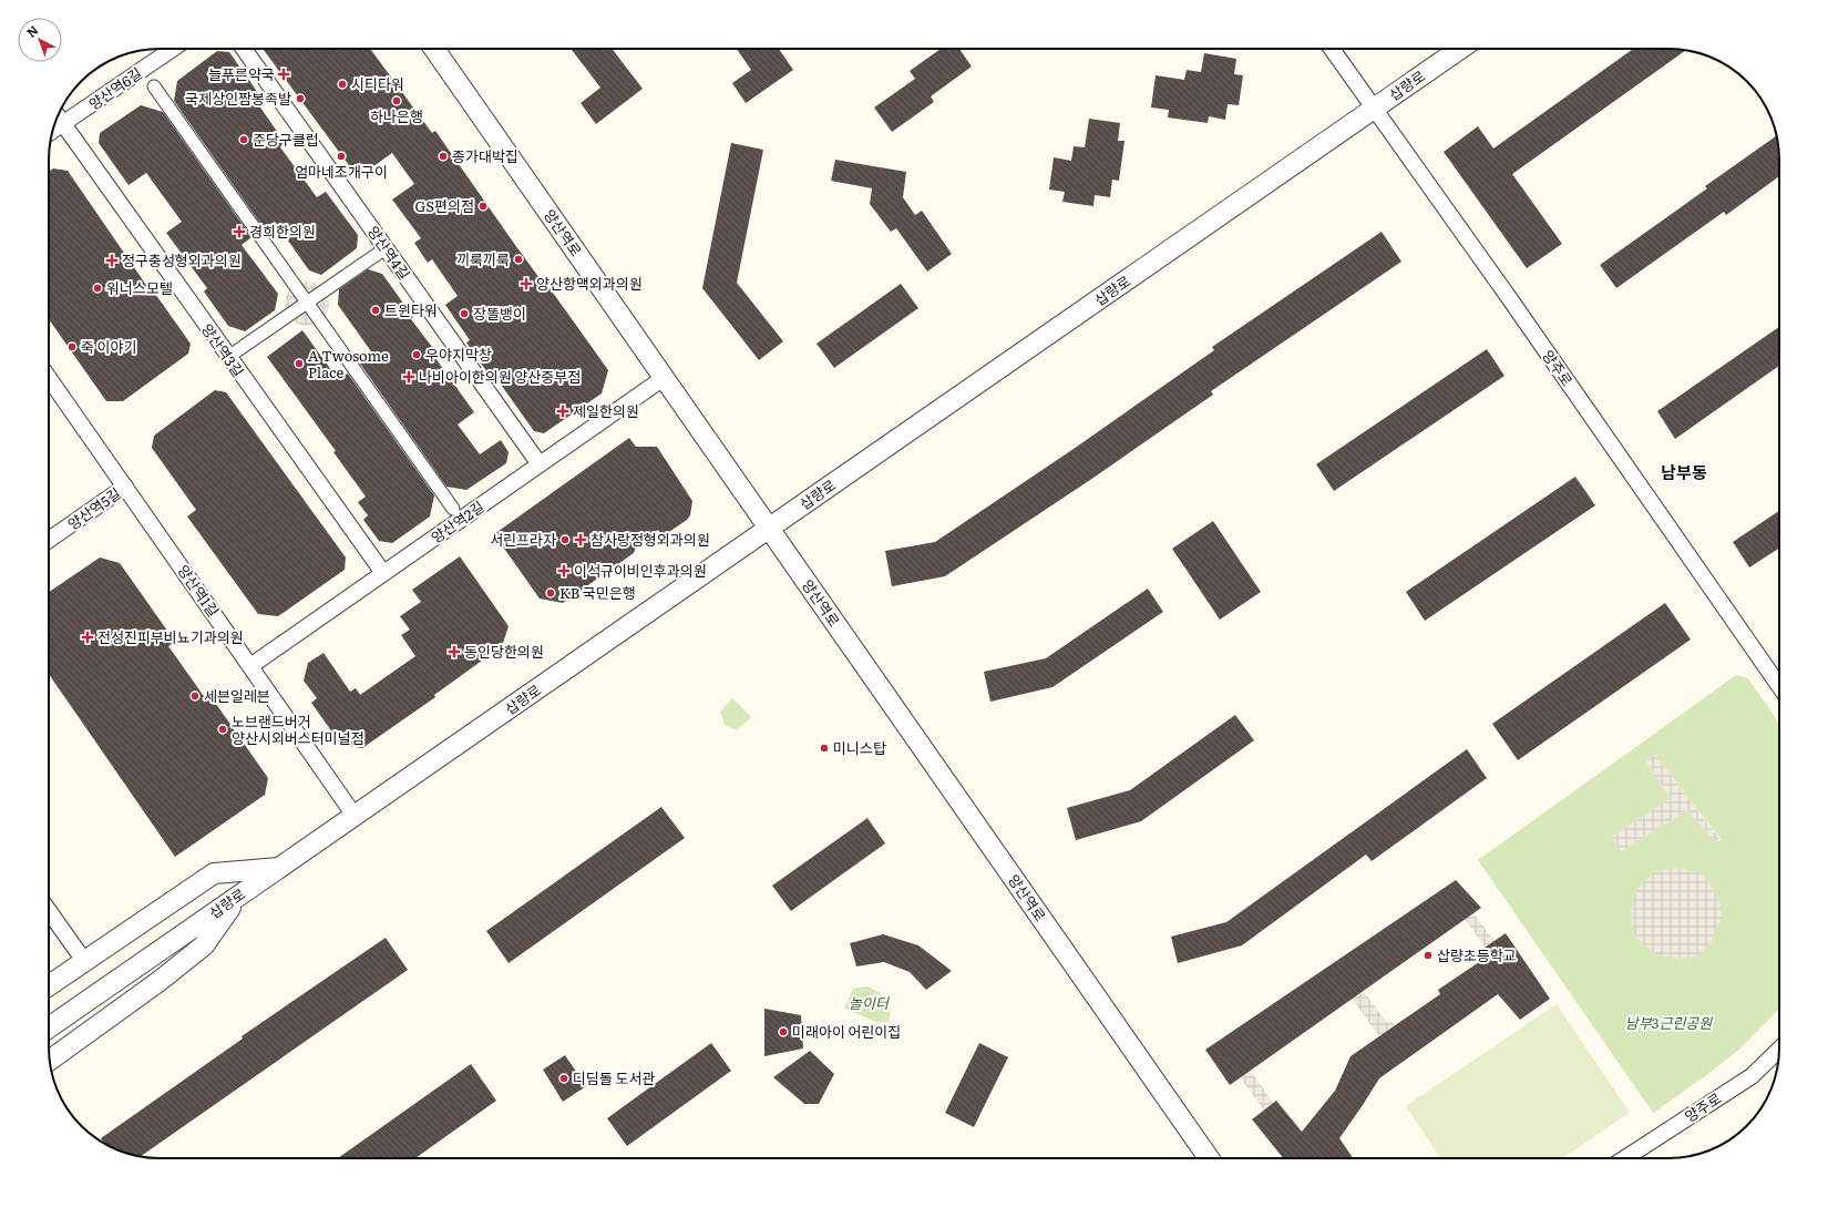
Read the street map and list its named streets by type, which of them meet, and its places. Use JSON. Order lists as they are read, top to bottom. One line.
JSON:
{"streets":{"street":["삽량로","양산역6길","양산역로","양산역4길","양산역3길","양주로","양산역5길","양산역2길","양산역1길"]},"crossings":[["삽량로","양산역로"],["삽량로","양주로"],["삽량로","양산역1길"],["양산역6길","양산역3길"],["양산역로","양산역2길"],["양산역4길","양산역2길"],["양산역3길","양산역2길"],["양산역5길","양산역1길"],["양산역2길","양산역1길"]],"districts":["남부동"],"parks":["놀이터","남부3근린공원"],"places":{"health":["늘푸른약국","경희한의원","정구충성형외과의원","양산항맥외과의원","나비아이한의원 양산중부점","제일한의원","참사랑정형외과의원","이석규이비인후과의원","전성진피부비뇨기과의원","동인당한의원"],"other":["시티타워","국제상인짬봉족발","하나은행","준당구클럽","엄마네조개구이","종가대박집","GS편의점","끼룩끼룩","워너스모텔","트윈타워","장똘뱅이","죽 이야기","우야지막창","A Twosome Place","서린프라자","KB 국민은행","세븐일레븐","노브랜드버거 양산시외버스터미널점","미니스탑","삽량초등학교","미래아이 어린이집","디딤돌 도서관"]},"north":"top left"}
